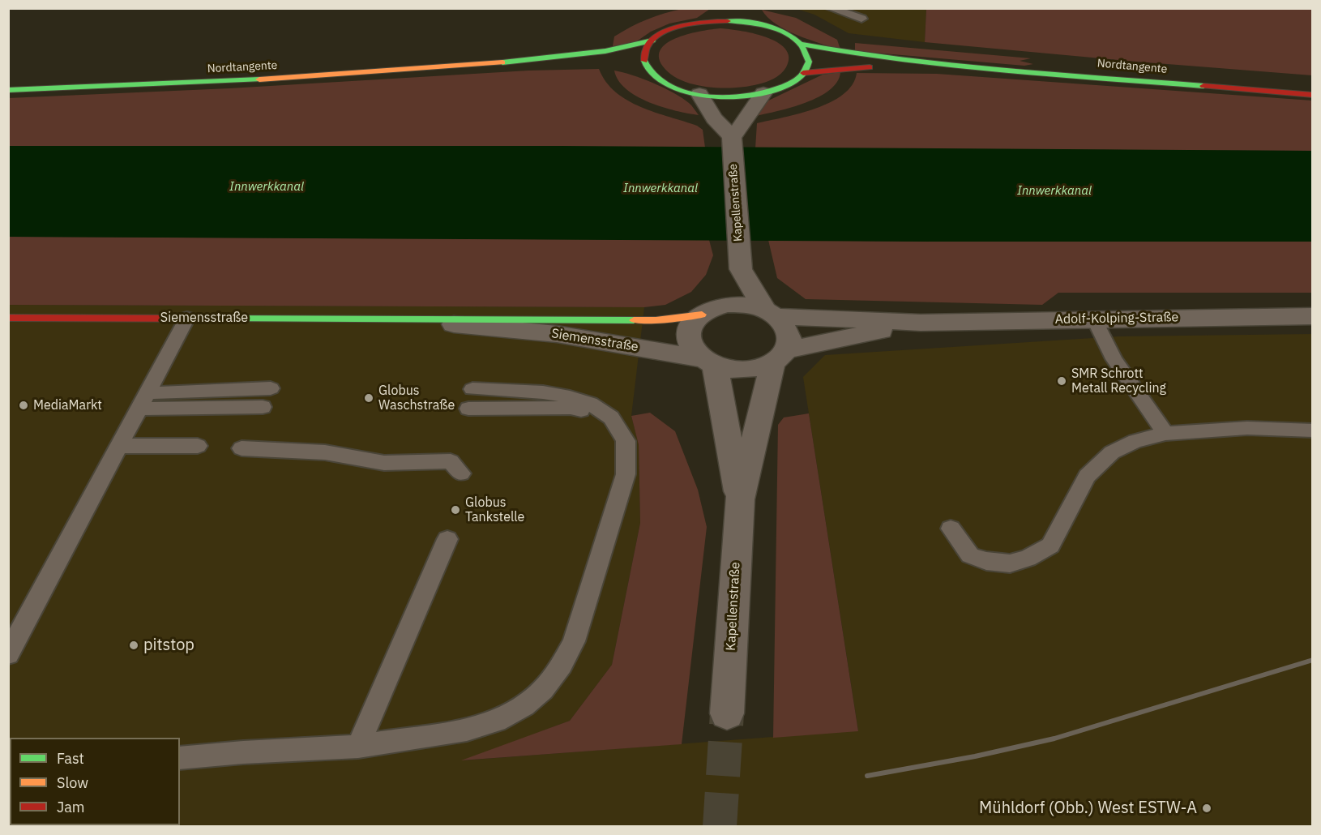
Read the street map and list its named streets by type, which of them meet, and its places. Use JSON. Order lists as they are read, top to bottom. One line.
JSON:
{"streets":{"main road":["Nordtangente","Siemensstraße"],"street":["Kapellenstraße","Adolf-Kolping-Straße"]},"crossings":[["Kapellenstraße","Siemensstraße"],["Kapellenstraße","Adolf-Kolping-Straße"],["Siemensstraße","Adolf-Kolping-Straße"]],"water":["Innwerkkanal"],"places":["SMR Schrott Metall Recycling","Globus Waschstraße","MediaMarkt","Globus Tankstelle","pitstop","Mühldorf (Obb.) West ESTW-A"],"legend":["Fast","Slow","Jam"]}
